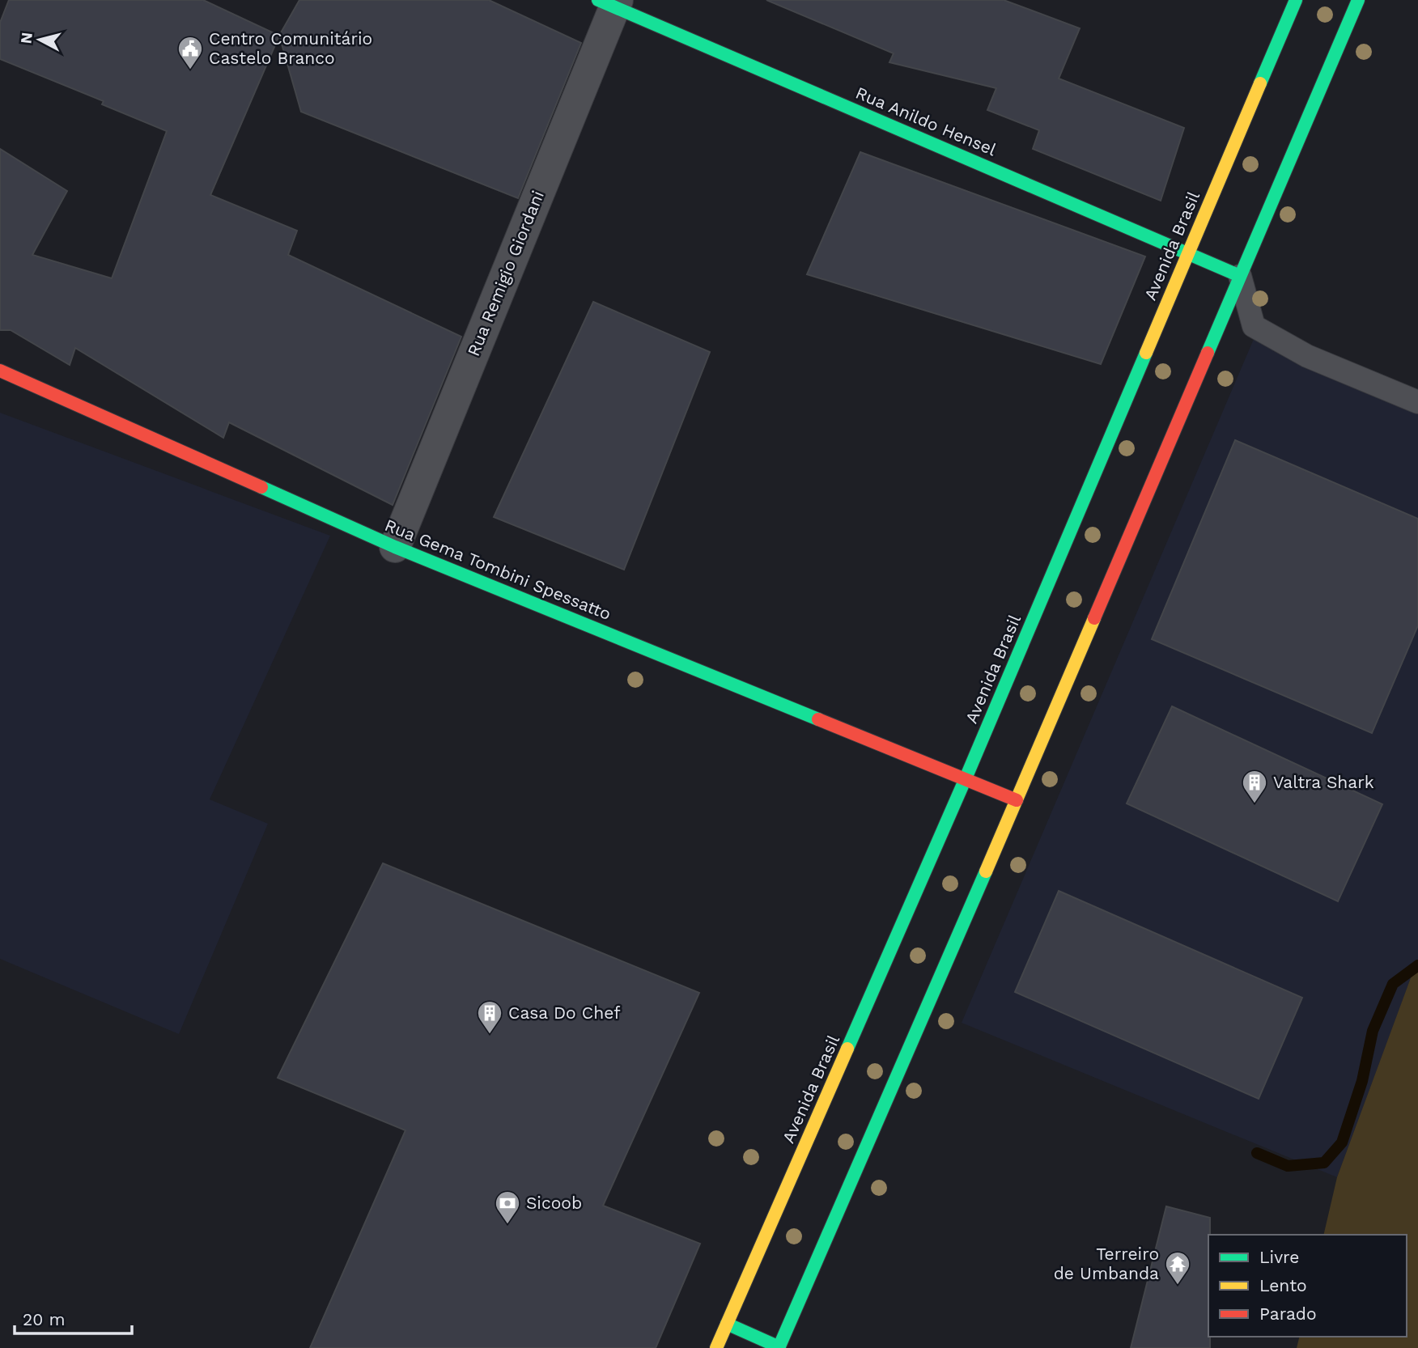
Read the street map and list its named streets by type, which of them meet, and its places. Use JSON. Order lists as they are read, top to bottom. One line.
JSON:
{"streets":{"main road":["Rua Anildo Hensel","Avenida Brasil","Rua Gema Tombini Spessatto"],"street":["Rua Remigio Giordani"]},"crossings":[["Rua Anildo Hensel","Avenida Brasil"],["Rua Anildo Hensel","Rua Remigio Giordani"],["Avenida Brasil","Rua Gema Tombini Spessatto"],["Rua Remigio Giordani","Rua Gema Tombini Spessatto"]],"places":{"public building":["Centro Comunitário Castelo Branco"],"building":["Valtra Shark","Casa Do Chef"],"bank":["Sicoob"],"temple":["Terreiro de Umbanda"]},"legend":["Livre","Lento","Parado"],"scale_bar":"20 m","north":"left"}
